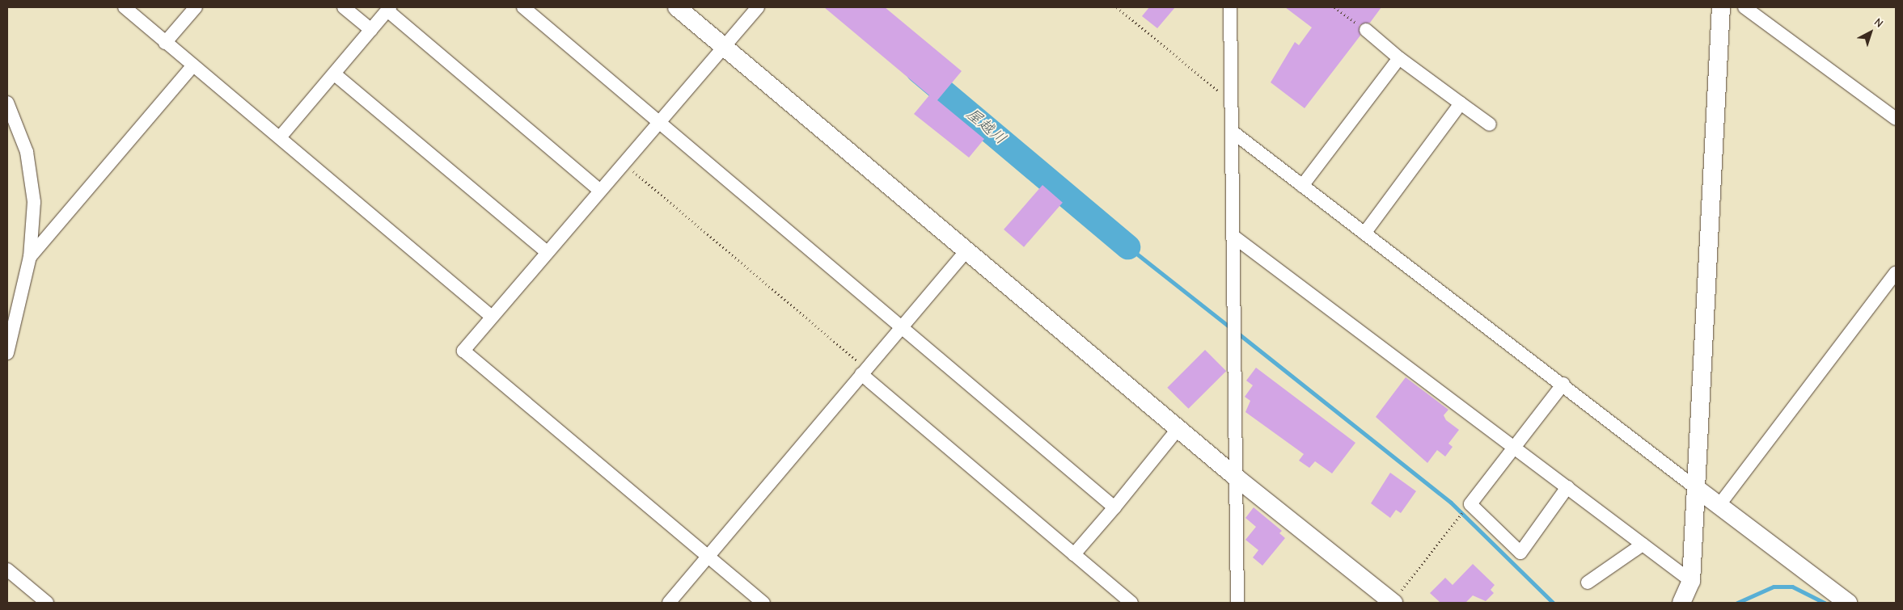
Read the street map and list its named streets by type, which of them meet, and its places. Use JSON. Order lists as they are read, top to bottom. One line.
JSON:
{"water":["屋越川"],"north":"top right"}
